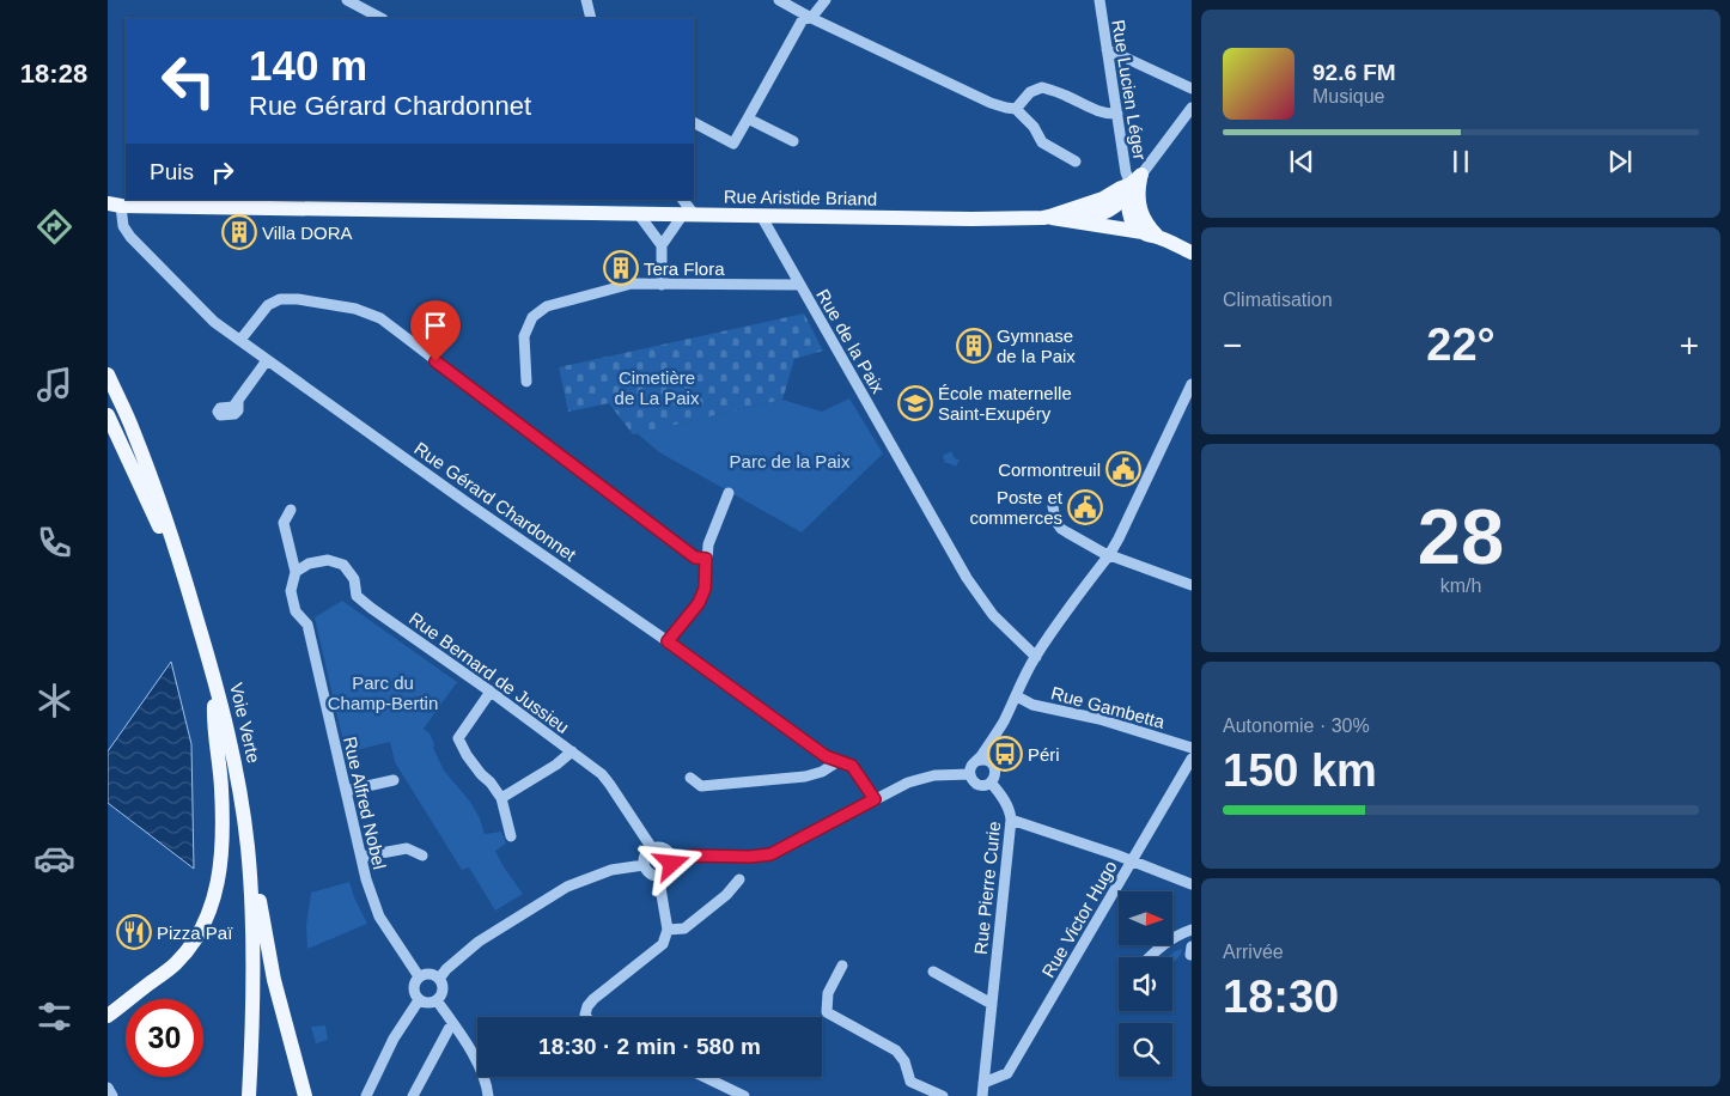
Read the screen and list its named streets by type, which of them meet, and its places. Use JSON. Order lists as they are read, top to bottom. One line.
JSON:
{"streets":{"main road":["Rue Aristide Briand","Voie Verte"],"street":["Rue Lucien Léger","Rue de la Paix","Rue Gérard Chardonnet","Rue Bernard de Jussieu","Rue Gambetta","Rue Alfred Nobel","Rue Pierre Curie","Rue Victor Hugo"]},"crossings":[["Rue Aristide Briand","Rue de la Paix"],["Rue Aristide Briand","Rue Gérard Chardonnet"],["Rue Bernard de Jussieu","Rue Alfred Nobel"],["Rue Pierre Curie","Rue Victor Hugo"]],"parks":["Cimetière de La Paix","Parc de la Paix","Parc du Champ-Bertin"],"places":{"building":["Villa DORA","Tera Flora","Gymnase de la Paix"],"school or university":["École maternelle Saint-Exupéry"],"public building":["Cormontreuil","Poste et commerces"],"bus stop":["Péri"],"restaurant":["Pizza Paï"]},"north":"right","page":{"tabs":"18:28","turn":["140 m","Rue Gérard Chardonnet"],"song":["92.6 FM","Musique"],"then":"Puis","tile":["Climatisation",["28","km/h"],["Autonomie · 30%","150 km"],["Arrivée","18:30"]],"heat":["−","22°","+"],"limit":"30","trip":"18:30 · 2 min · 580 m"}}
